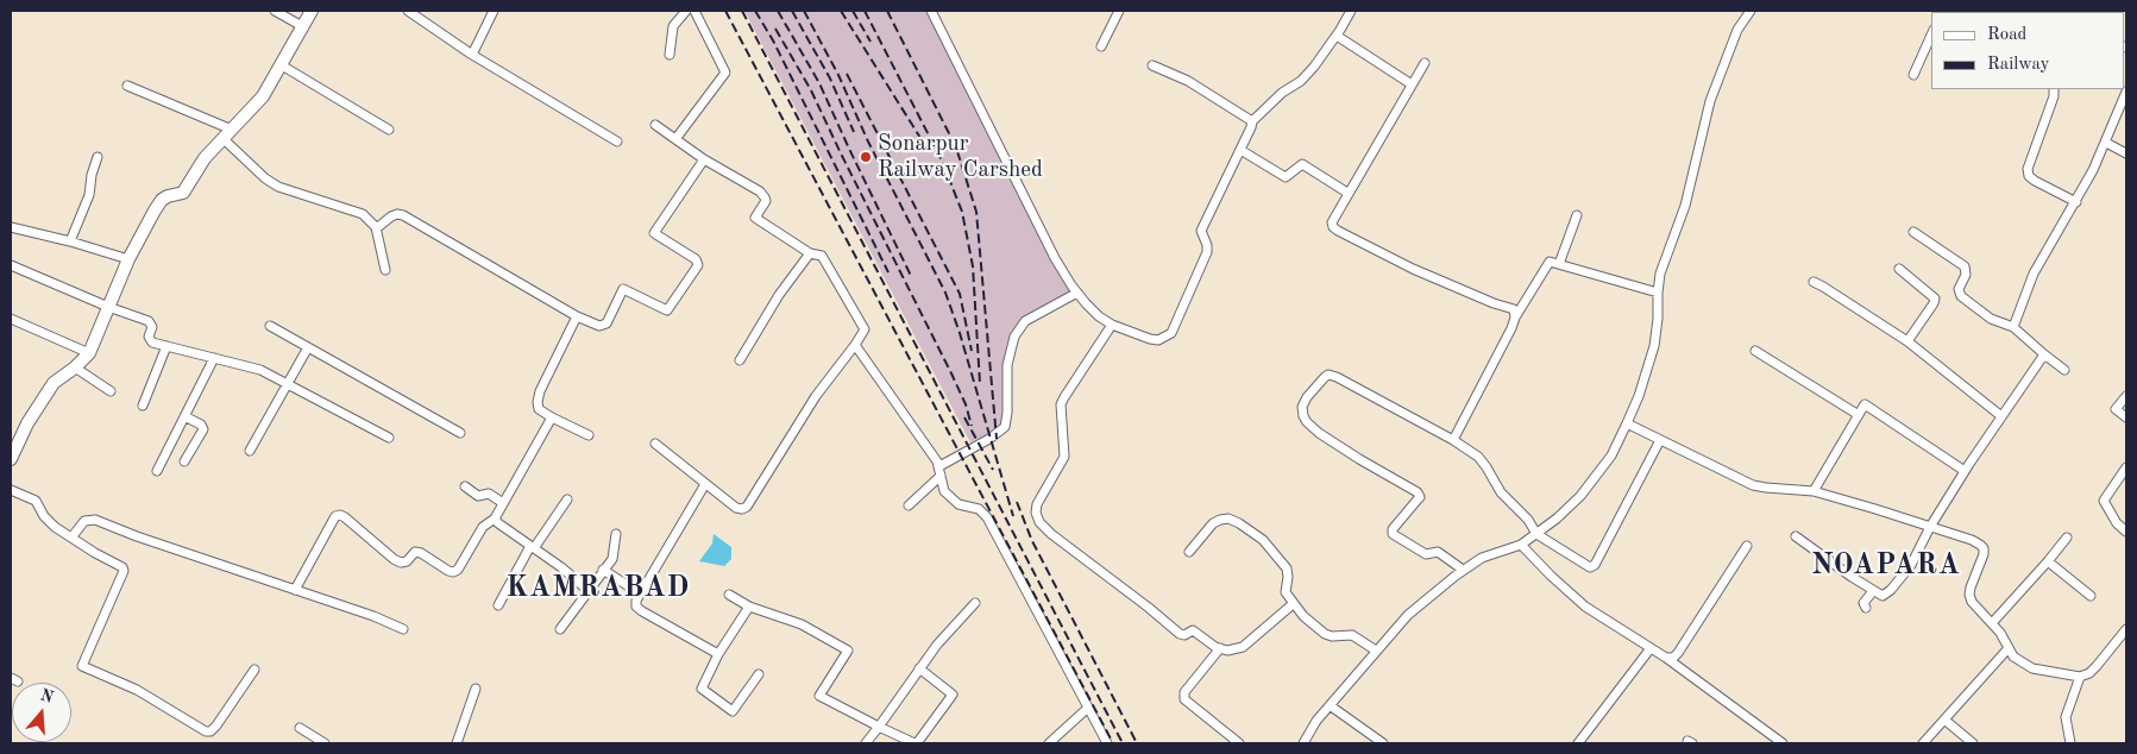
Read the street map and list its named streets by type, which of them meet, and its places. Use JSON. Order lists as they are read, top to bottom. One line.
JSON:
{"districts":["NOAPARA","KAMRABAD"],"places":["Sonarpur Railway Carshed"],"legend":["Road","Railway"],"north":"top"}
